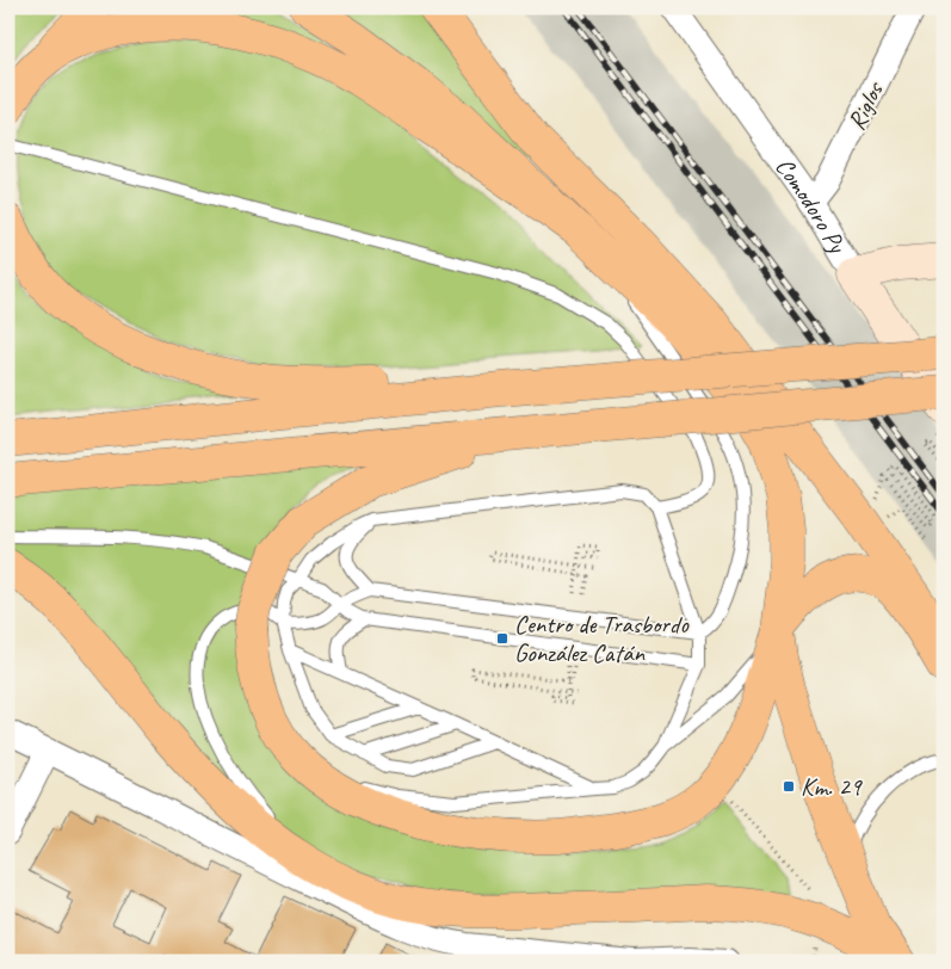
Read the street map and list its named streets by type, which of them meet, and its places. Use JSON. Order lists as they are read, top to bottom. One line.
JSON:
{"streets":{"street":["Riglos","Comodoro Py"]},"crossings":[["Riglos","Comodoro Py"]],"places":{"transit":["Centro de Trasbordo González Catán","Km. 29"]}}
